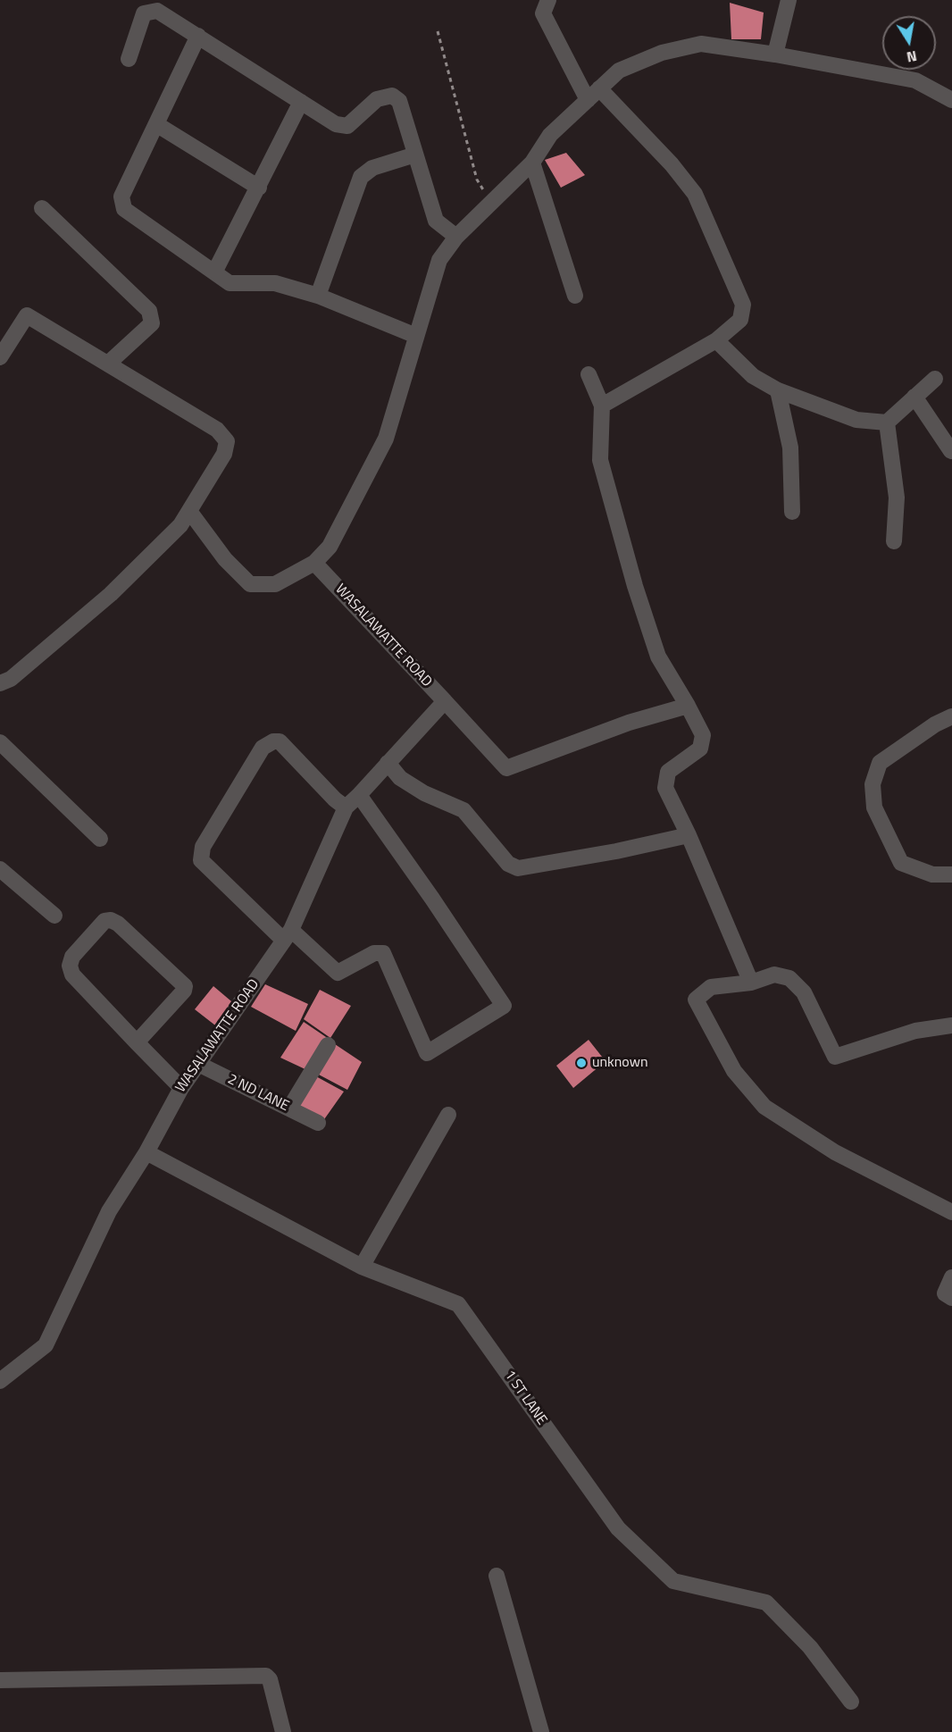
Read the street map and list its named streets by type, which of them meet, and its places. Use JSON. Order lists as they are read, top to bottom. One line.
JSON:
{"streets":{"street":["WASALAWATTE ROAD","2 ND LANE","1 ST LANE"]},"crossings":[["WASALAWATTE ROAD","2 ND LANE"],["WASALAWATTE ROAD","1 ST LANE"]],"places":["unknown"],"north":"bottom"}
